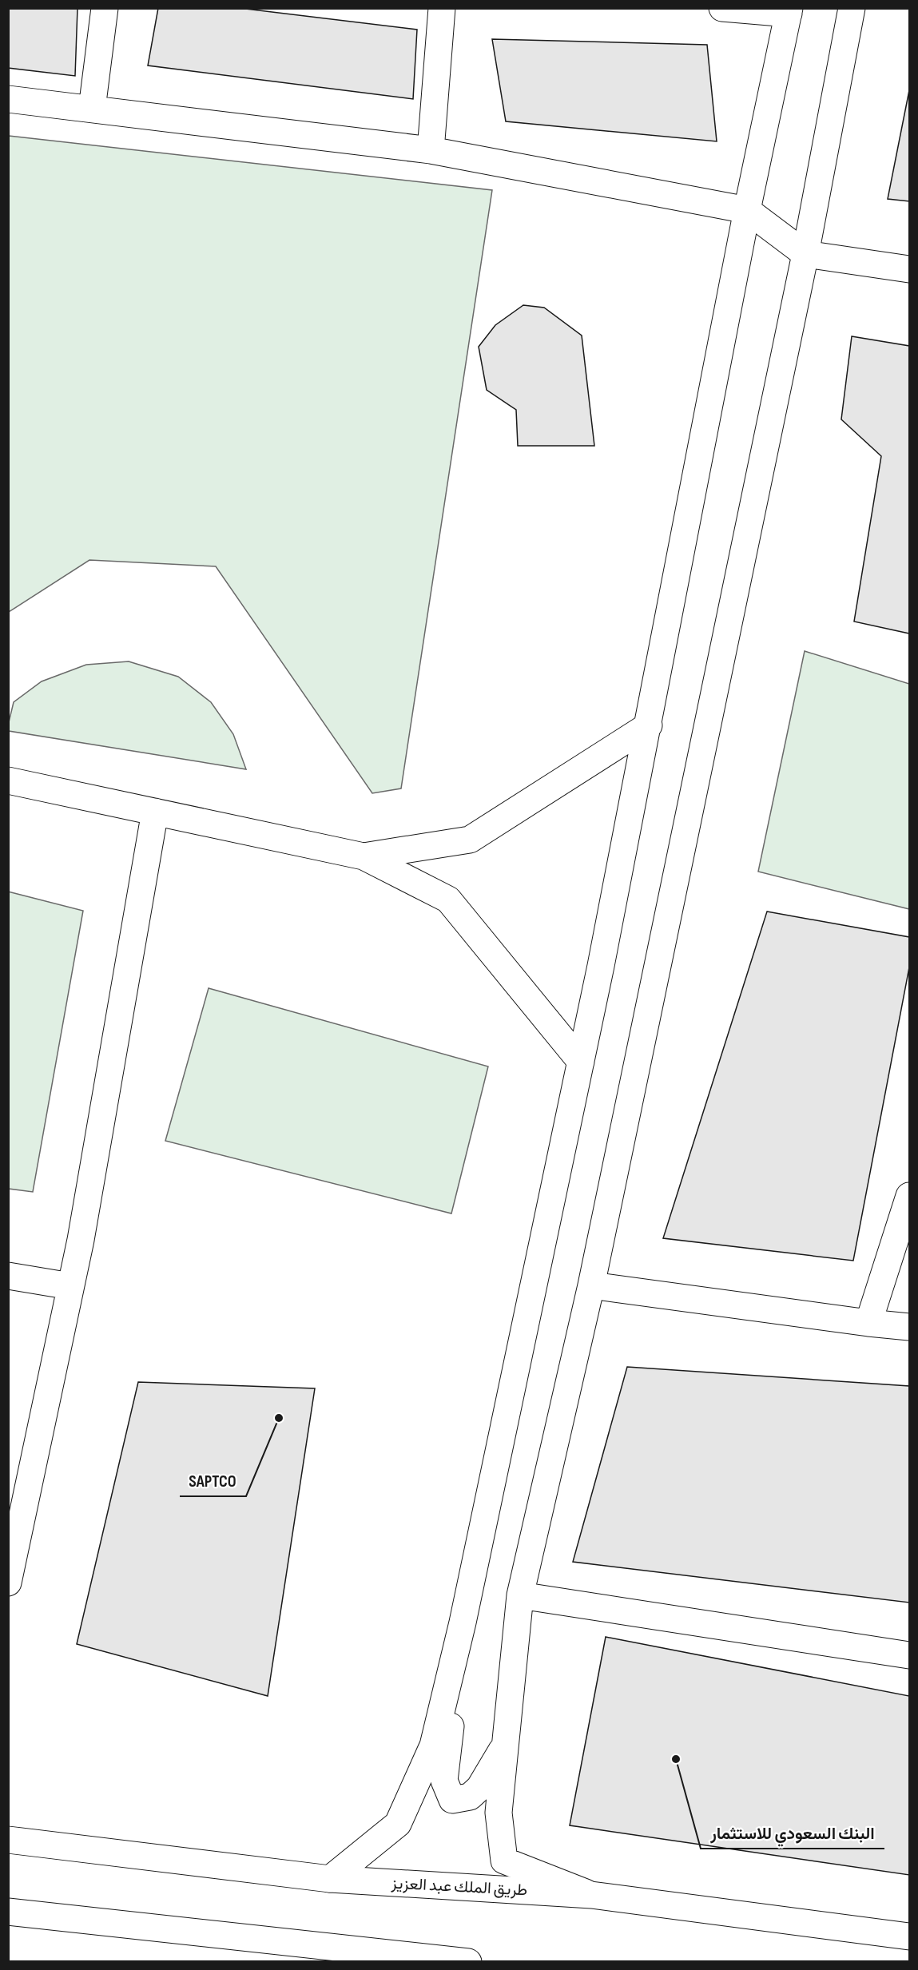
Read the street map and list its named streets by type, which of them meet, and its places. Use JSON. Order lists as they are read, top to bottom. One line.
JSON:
{"streets":{"main road":["طريق الملك عبد العزيز"]},"places":["SAPTCO","البنك السعودي للاستثمار"]}
